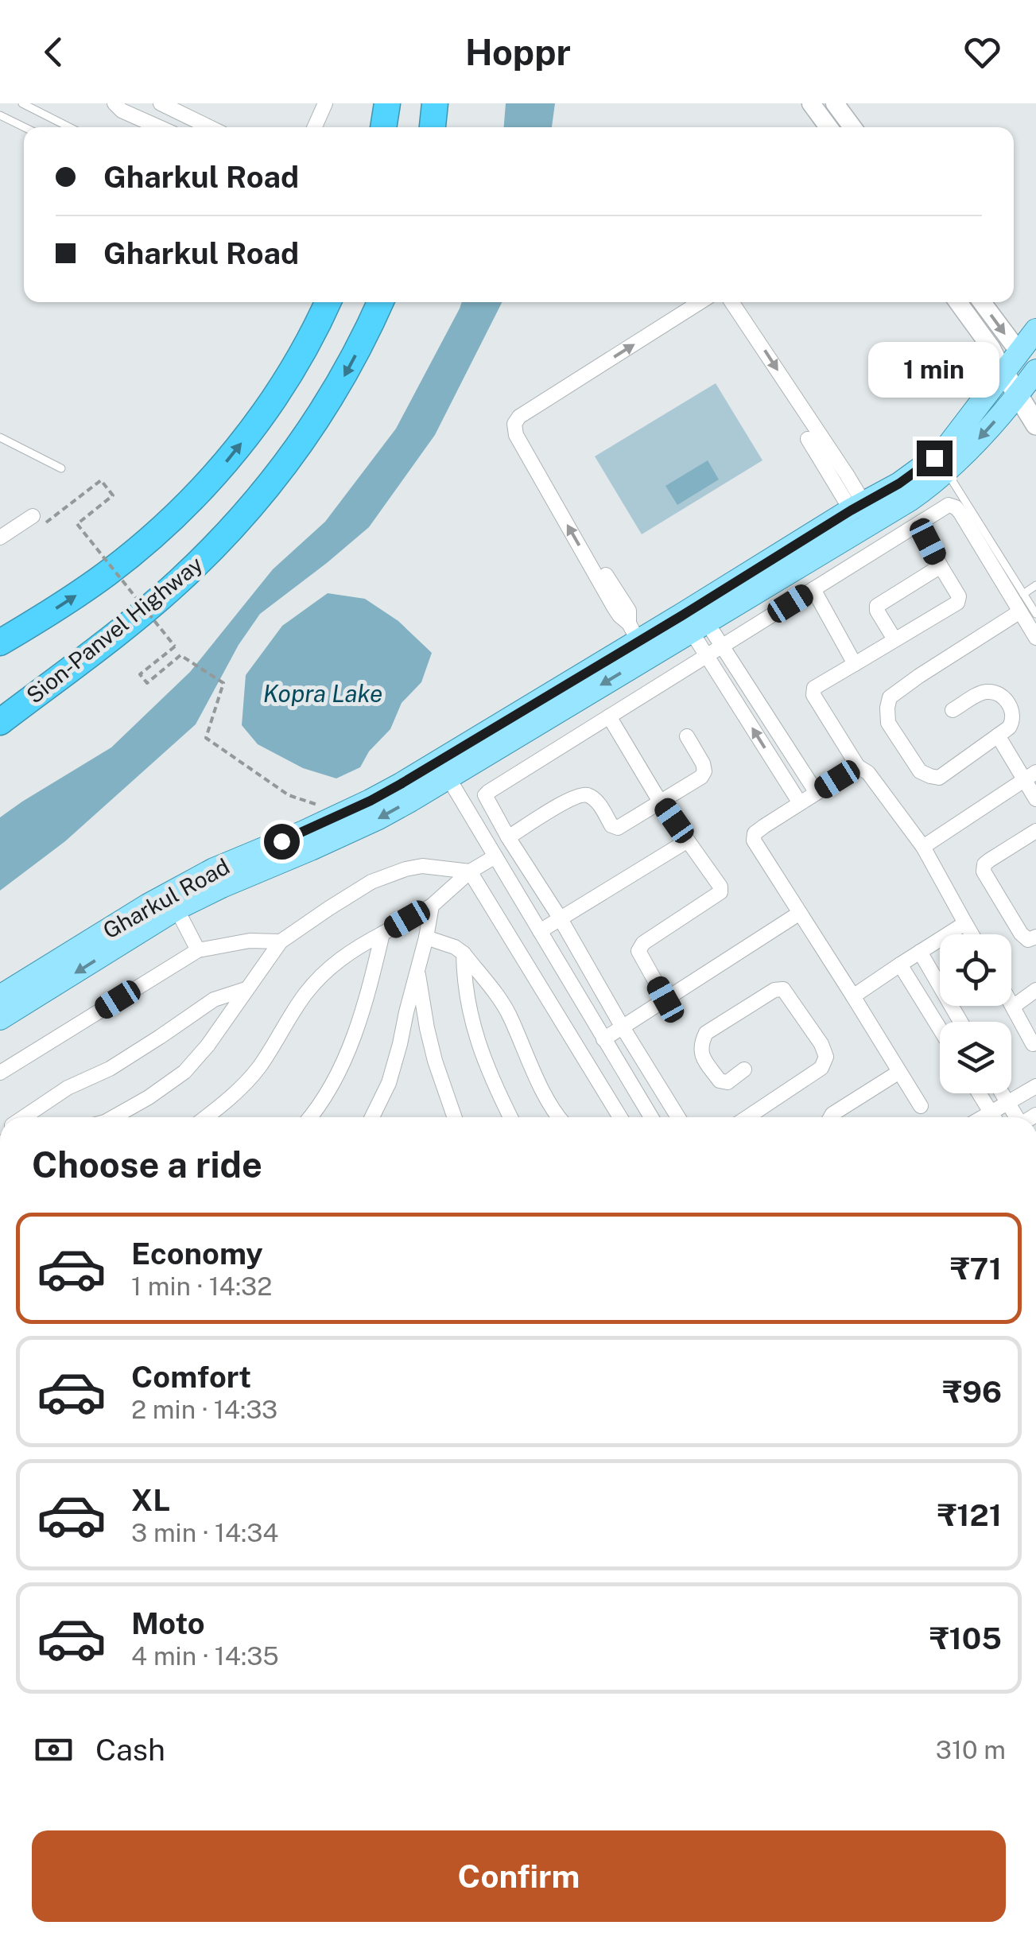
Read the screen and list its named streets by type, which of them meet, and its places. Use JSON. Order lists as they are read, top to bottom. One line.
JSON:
{"streets":{"highway":["Sion-Panvel Highway"],"main road":["Gharkul Road"]},"water":["Kopra Lake"],"page":{"header":"Hoppr","banner":["Gharkul Road","Gharkul Road"],"bubble":"1 min","heading":"Choose a ride","list":[{"name":"Economy","note":"1 min · 14:32","value":"₹71"},{"name":"Comfort","note":"2 min · 14:33","value":"₹96"},{"name":"XL","note":"3 min · 14:34","value":"₹121"},{"name":"Moto","note":"4 min · 14:35","value":"₹105"}],"pay":["Cash","310 m"],"buttons":"Confirm"}}
